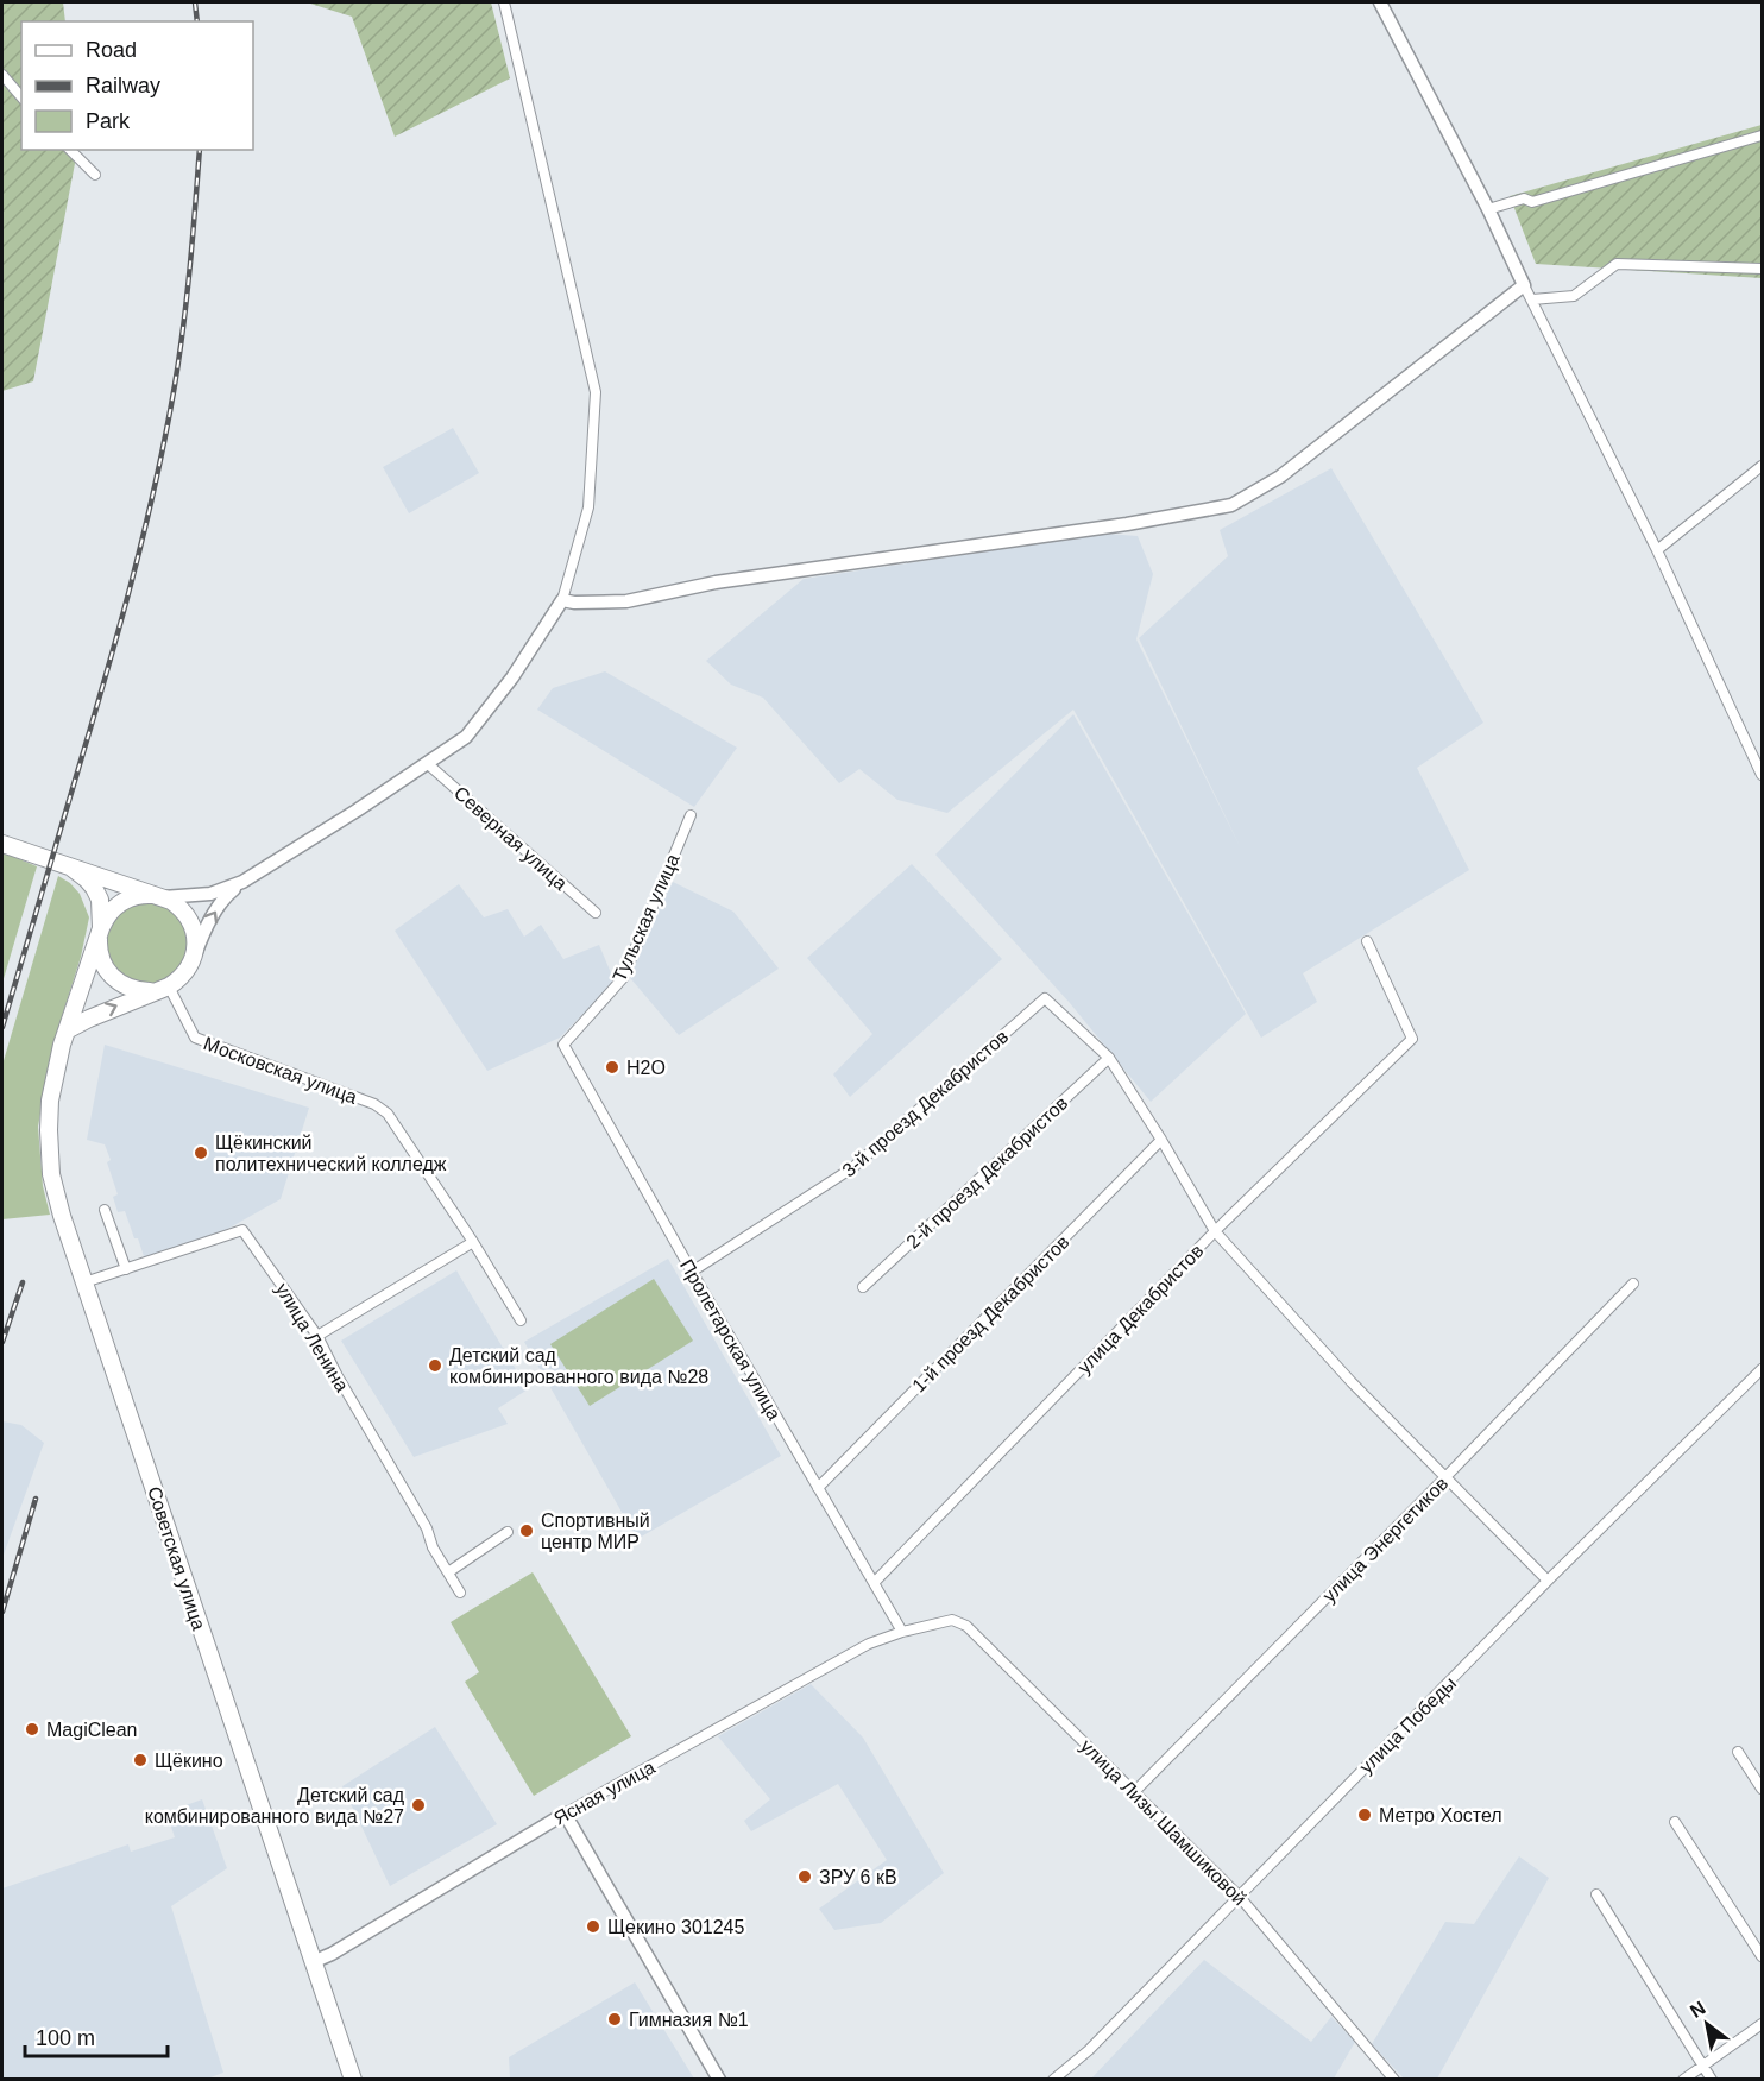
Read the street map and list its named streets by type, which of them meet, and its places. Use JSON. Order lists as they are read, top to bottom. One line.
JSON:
{"streets":{"main road":["Советская улица"],"street":["Северная улица","Тульская улица","Московская улица","3-й проезд Декабристов","2-й проезд Декабристов","улица Декабристов","1-й проезд Декабристов","улица Ленина","Пролетарская улица","улица Энергетиков","улица Победы","Ясная улица","улица Лизы Шамшиковой"]},"crossings":[["Тульская улица","Пролетарская улица"],["Московская улица","Советская улица"],["3-й проезд Декабристов","2-й проезд Декабристов"],["3-й проезд Декабристов","Пролетарская улица"],["улица Декабристов","Пролетарская улица"],["1-й проезд Декабристов","Пролетарская улица"],["улица Ленина","Советская улица"],["Пролетарская улица","Ясная улица"],["Пролетарская улица","улица Лизы Шамшиковой"],["улица Энергетиков","улица Лизы Шамшиковой"],["Советская улица","Ясная улица"],["улица Победы","улица Лизы Шамшиковой"],["Ясная улица","улица Лизы Шамшиковой"]],"places":["Н2О","Щёкинский политехнический колледж","Детский сад комбинированного вида №28","Спортивный центр МИР","MagiClean","Щёкино","Детский сад комбинированного вида №27","Метро Хостел","ЗРУ 6 кВ","Щекино 301245","Гимназия №1"],"legend":["Road","Railway","Park"],"scale_bar":"100 m","north":"top left"}
